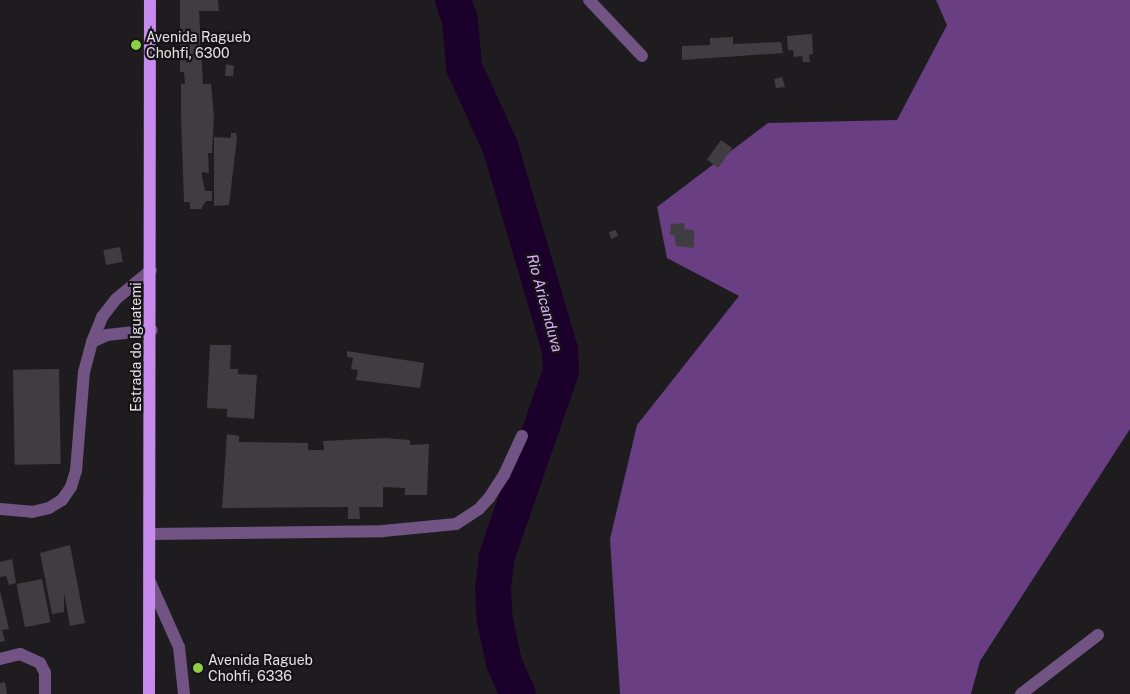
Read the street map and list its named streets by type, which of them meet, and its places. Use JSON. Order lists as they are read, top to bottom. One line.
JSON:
{"streets":{"main road":["Estrada do Iguatemi"]},"water":["Rio Aricanduva"],"places":["Avenida Ragueb Chohfi, 6300","Avenida Ragueb Chohfi, 6336"]}
